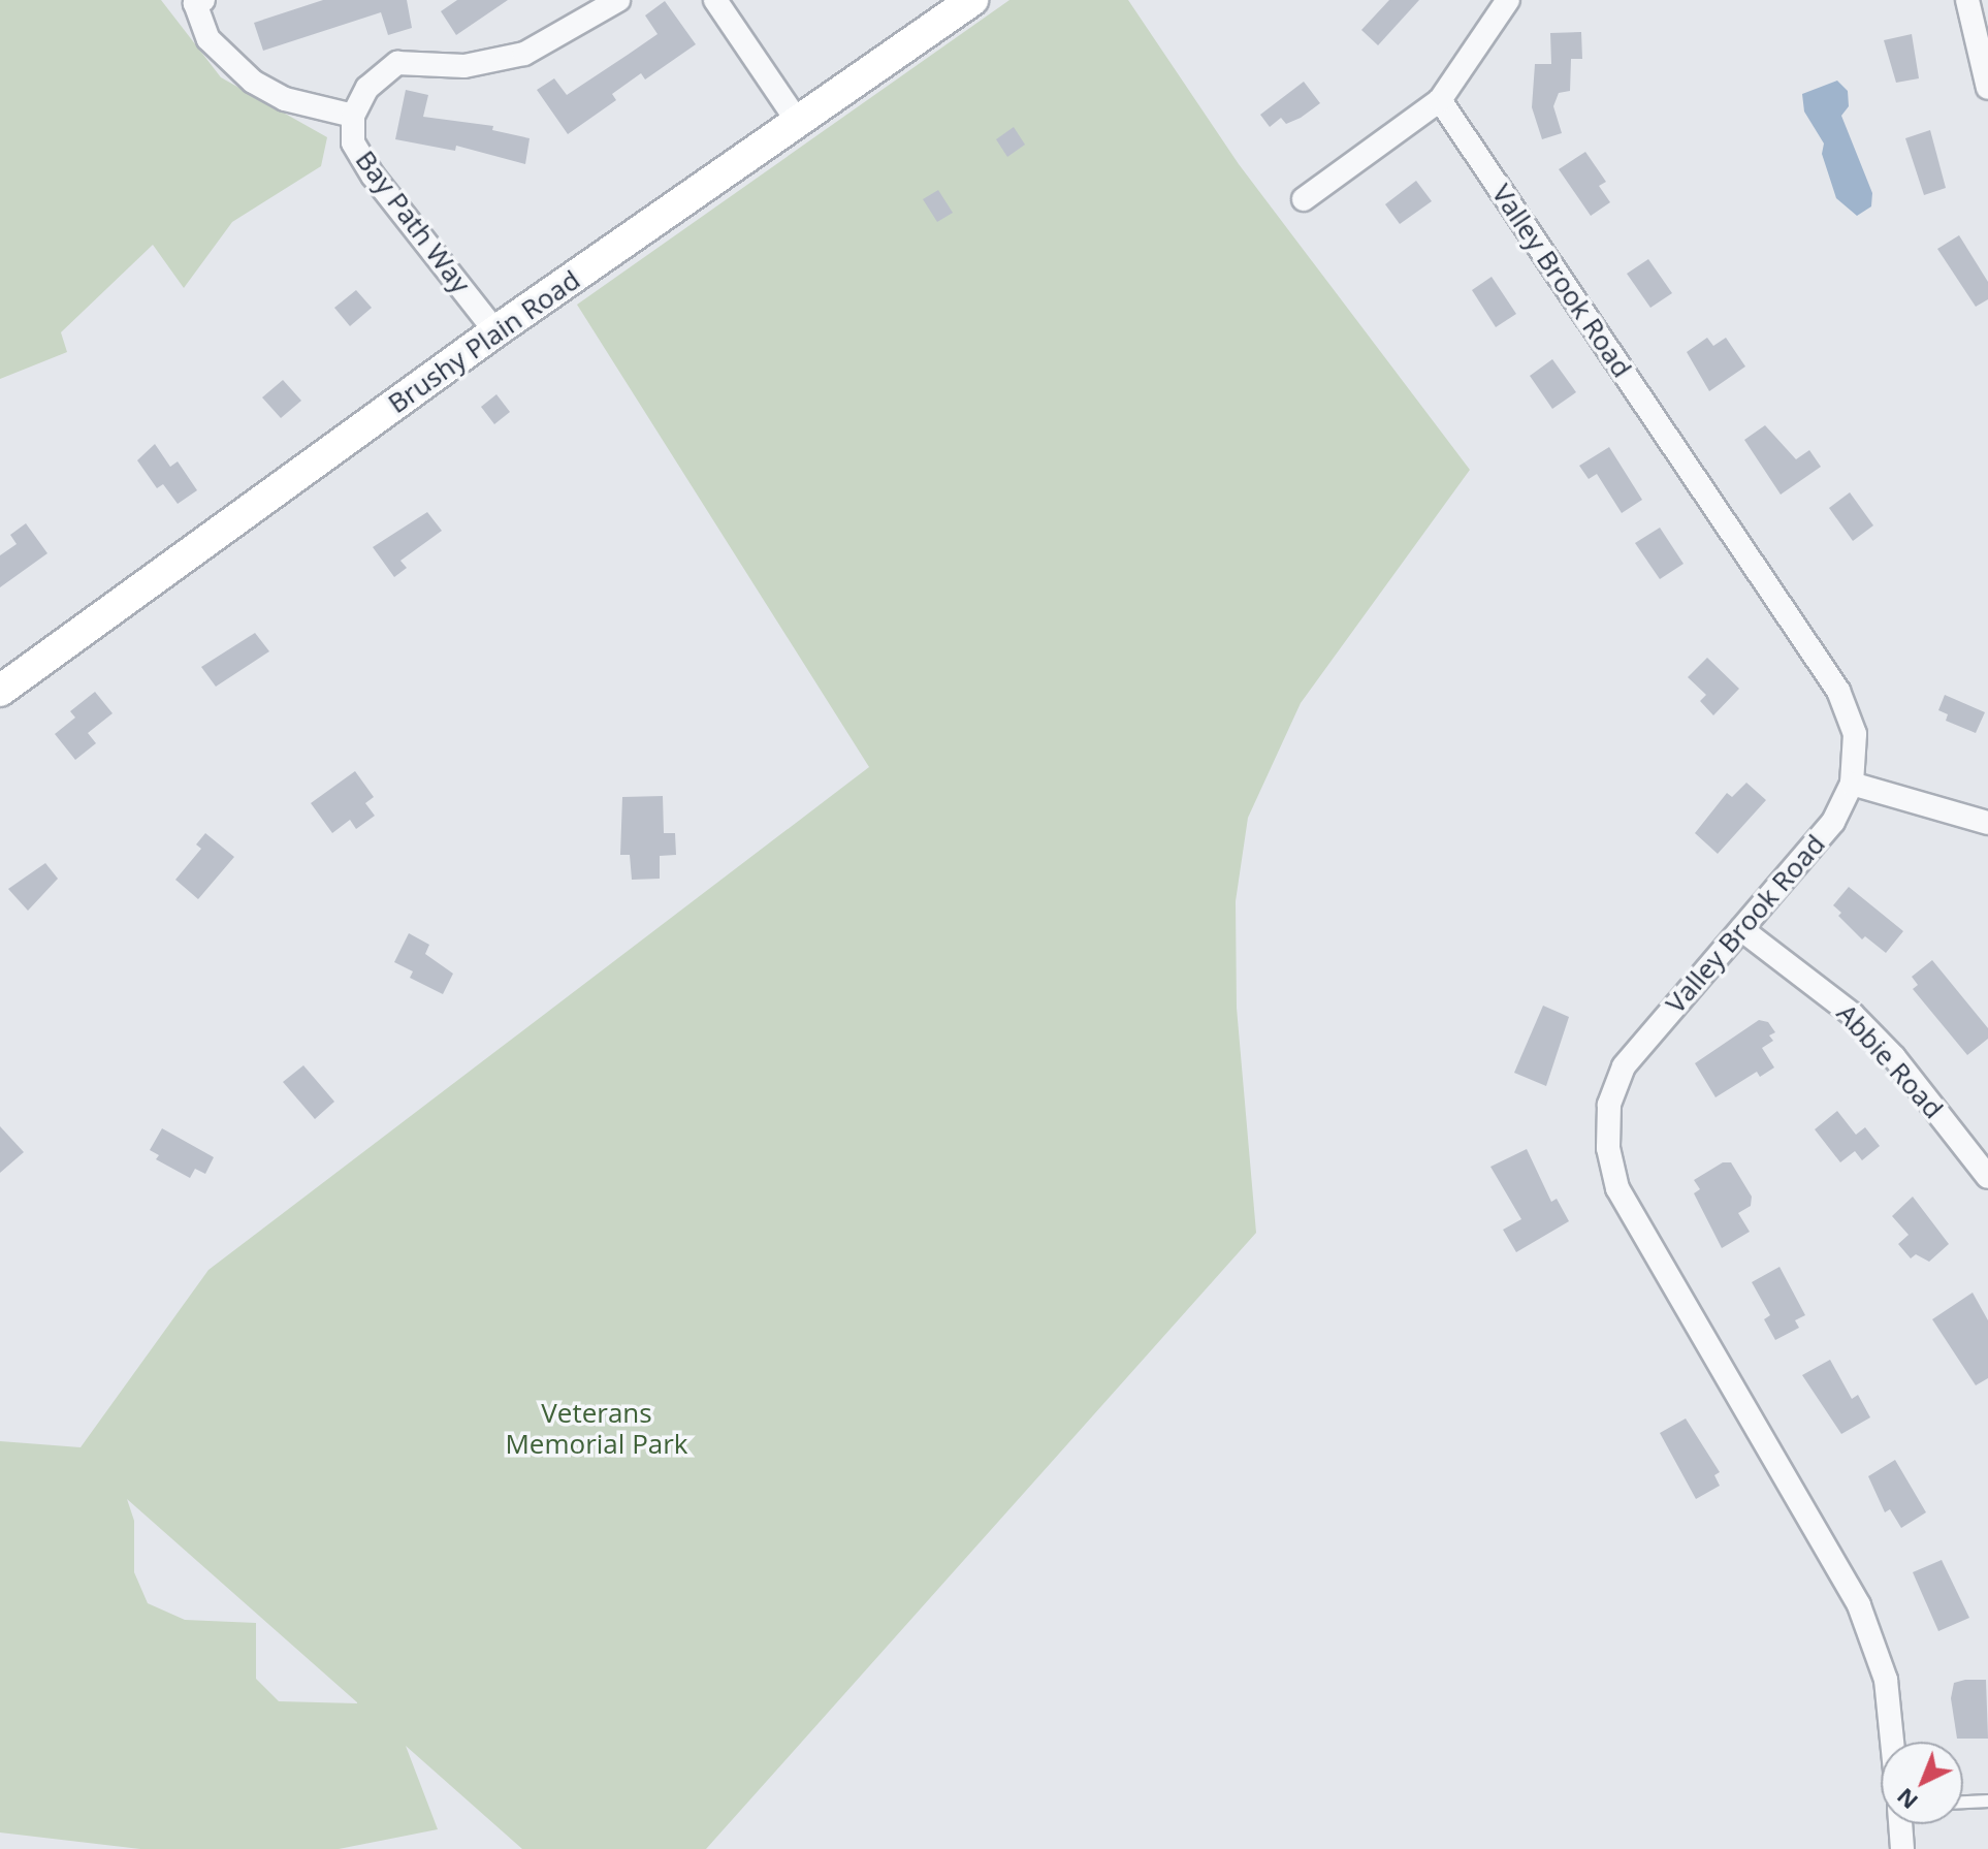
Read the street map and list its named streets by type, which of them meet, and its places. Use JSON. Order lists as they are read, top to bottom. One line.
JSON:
{"streets":{"main road":["Brushy Plain Road"],"street":["Bay Path Way","Valley Brook Road","Abbie Road"]},"crossings":[["Bay Path Way","Brushy Plain Road"],["Valley Brook Road","Abbie Road"]],"parks":["Veterans Memorial Park"],"north":"bottom left"}
